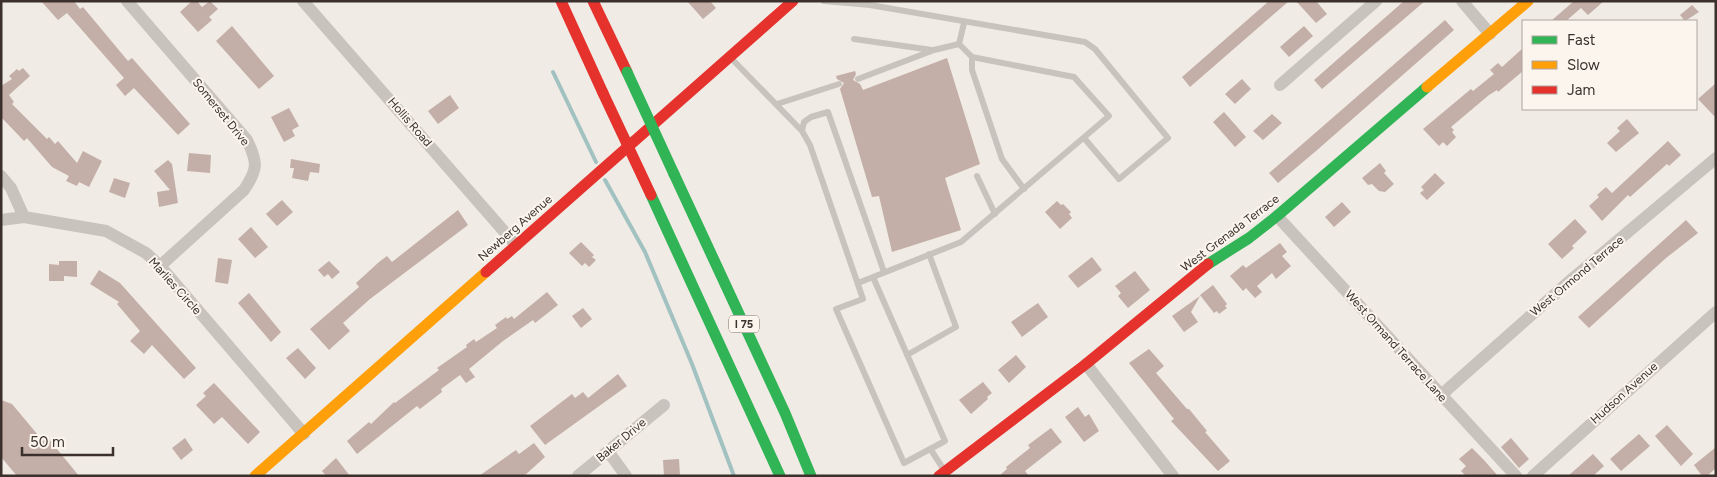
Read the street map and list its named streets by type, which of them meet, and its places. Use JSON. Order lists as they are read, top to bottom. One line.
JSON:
{"streets":{"main road":["Newberg Avenue","West Grenada Terrace","I 75"],"street":["Somerset Drive","Hollis Road","West Ormond Terrace","Marlies Circle","West Ormand Terrace Lane","Hudson Avenue","Baker Drive"]},"crossings":[["Somerset Drive","Marlies Circle"],["Hollis Road","Newberg Avenue"],["Newberg Avenue","Marlies Circle"],["West Grenada Terrace","West Ormand Terrace Lane"],["West Ormond Terrace","West Ormand Terrace Lane"]],"legend":["Fast","Slow","Jam"],"scale_bar":"50 m"}
